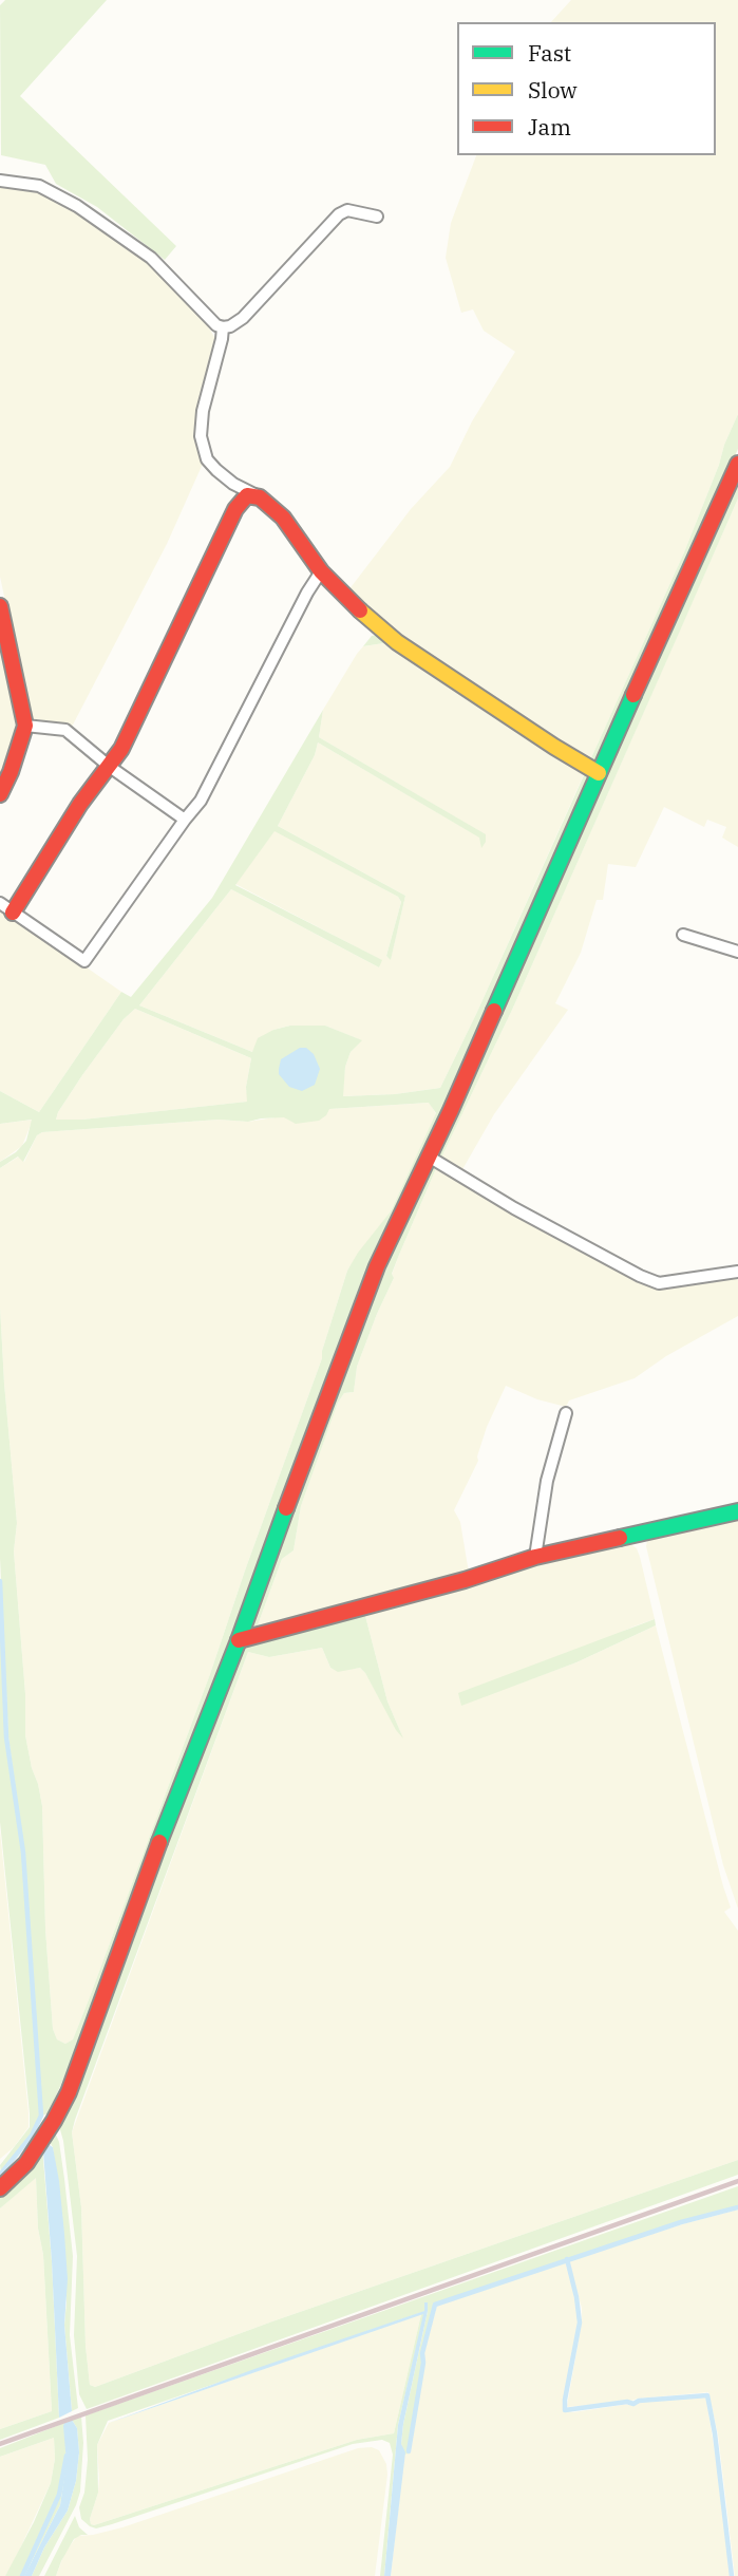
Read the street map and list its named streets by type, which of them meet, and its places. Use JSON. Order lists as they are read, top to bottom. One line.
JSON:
{"legend":["Fast","Slow","Jam"]}
